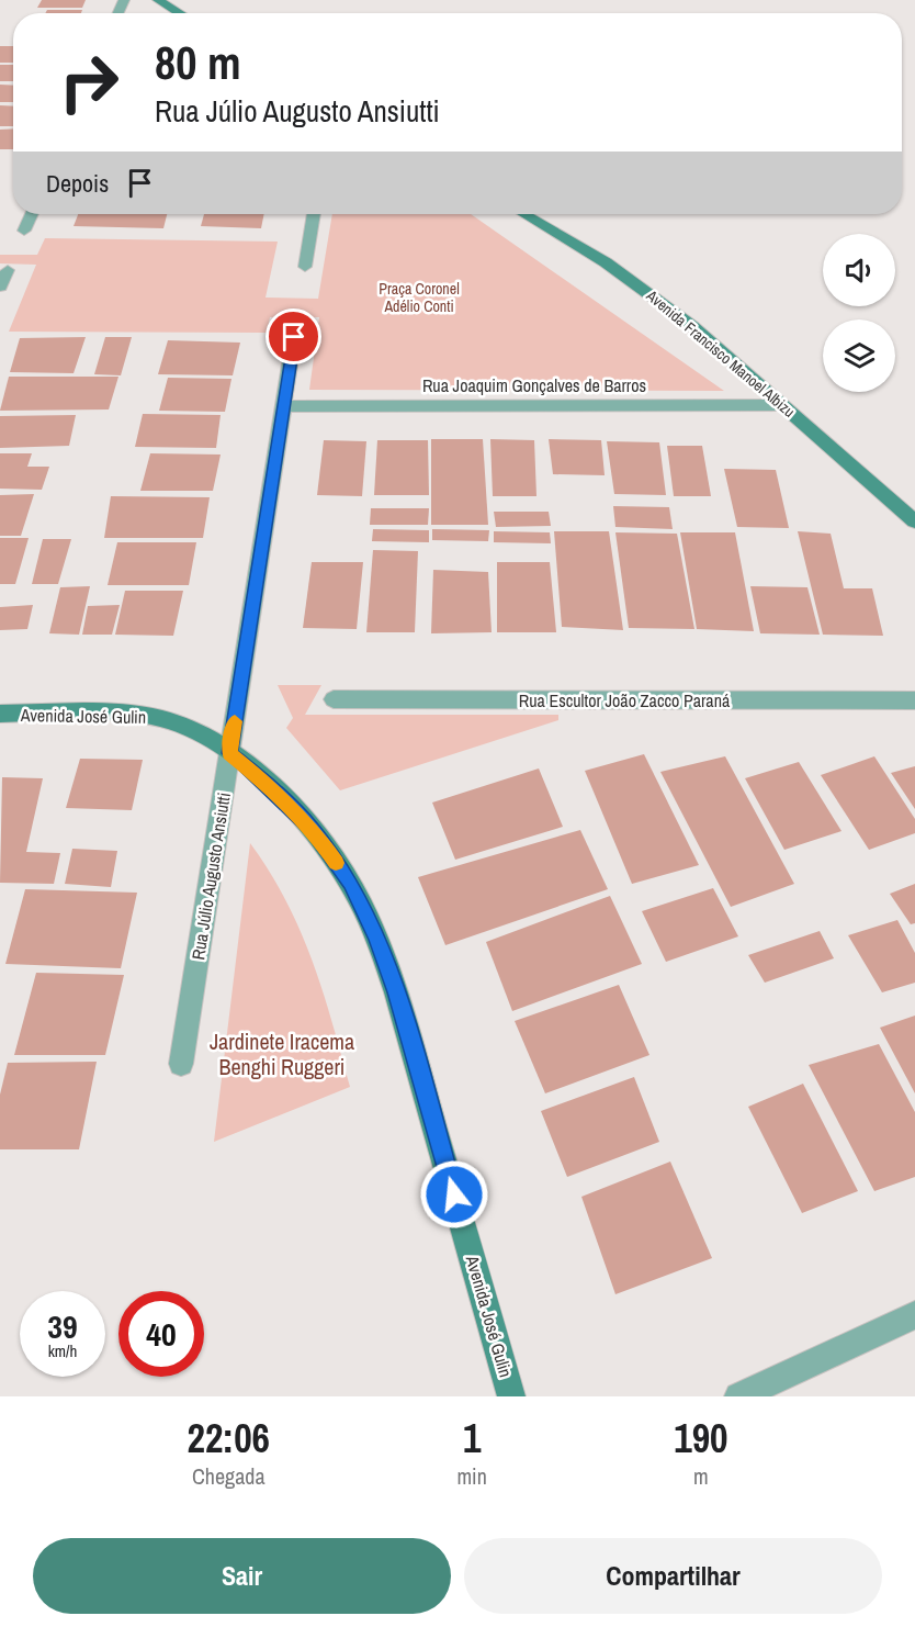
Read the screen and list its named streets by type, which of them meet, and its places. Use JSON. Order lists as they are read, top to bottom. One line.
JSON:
{"streets":{"street":["Avenida Francisco Manoel Albizu","Rua Joaquim Gonçalves de Barros","Rua Escultor João Zacco Paraná","Avenida José Gulin","Rua Júlio Augusto Ansiutti"]},"crossings":[["Avenida Francisco Manoel Albizu","Rua Joaquim Gonçalves de Barros"],["Rua Joaquim Gonçalves de Barros","Rua Júlio Augusto Ansiutti"],["Avenida José Gulin","Rua Júlio Augusto Ansiutti"]],"parks":["Praça Coronel Adélio Conti","Jardinete Iracema Benghi Ruggeri"],"page":{"turn":["80 m","Rua Júlio Augusto Ansiutti"],"then":"Depois","speed":"39 km/h","limit":"40","eta":["22:06","Chegada","1","min","190","m"],"buttons":["Sair","Compartilhar"]}}
